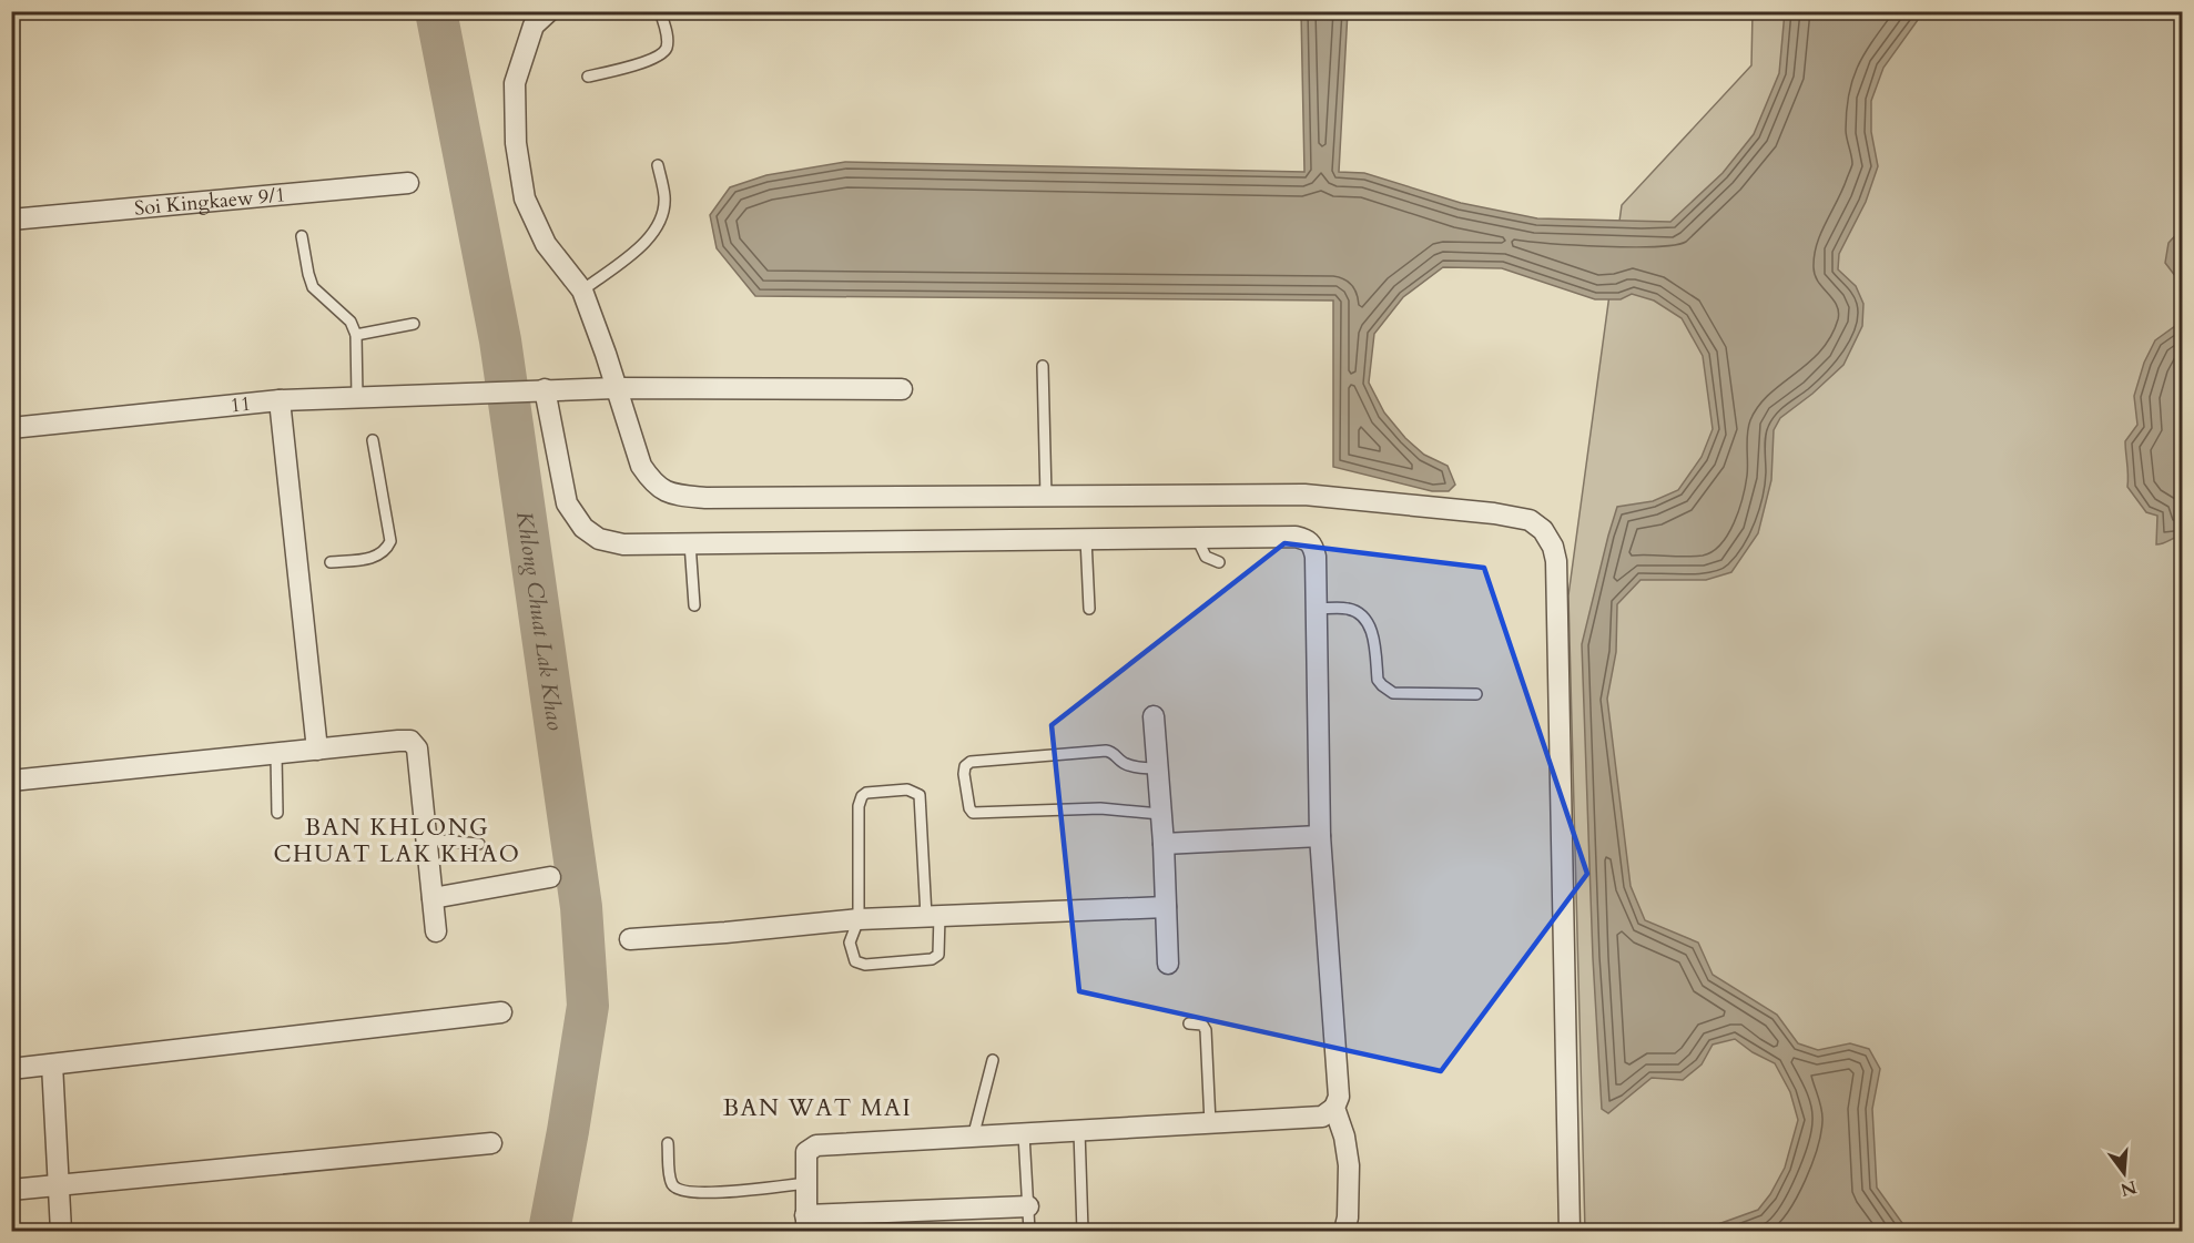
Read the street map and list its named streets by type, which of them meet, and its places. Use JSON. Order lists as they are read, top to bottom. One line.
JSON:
{"streets":{"street":["Soi Kingkaew 9/1","11"]},"districts":["BAN KHLONG CHUAT LAK KHAO","BAN WAT MAI"],"water":["Khlong Chuat Lak Khao"],"north":"bottom"}
